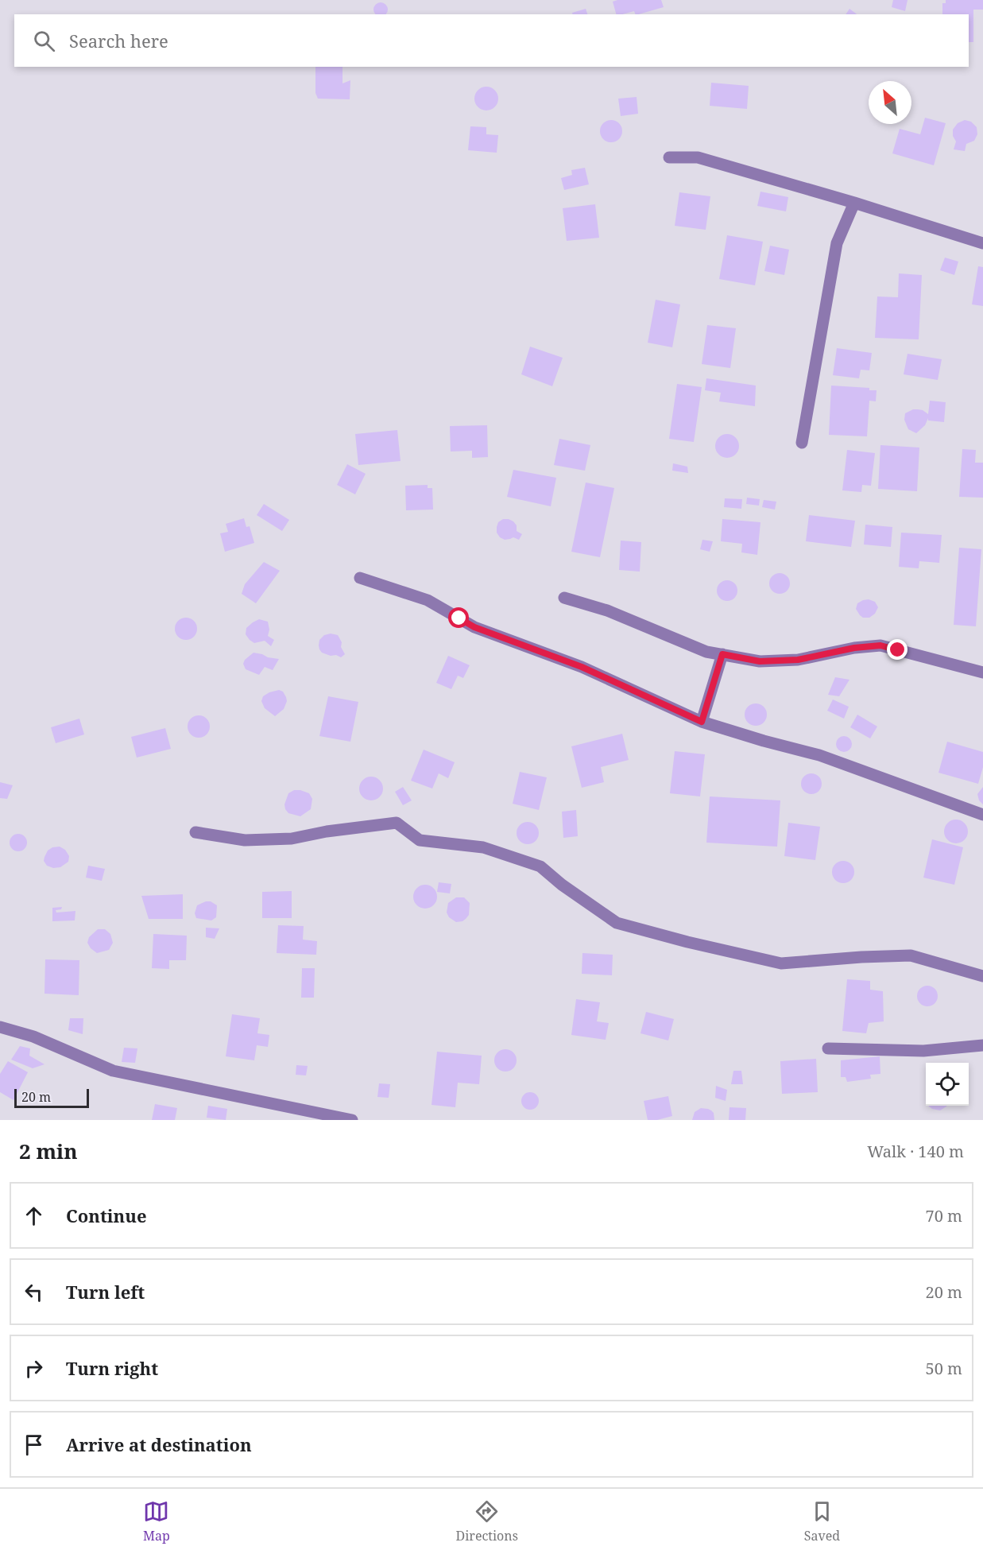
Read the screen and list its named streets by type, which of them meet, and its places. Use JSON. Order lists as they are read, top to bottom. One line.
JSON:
{"scale_bar":"20 m","north":"top left","page":{"search":"Search here","scale":"20 m","heading":["2 min","Walk · 140 m"],"list":[["Continue","70 m"],["Turn left","20 m"],["Turn right","50 m"],"Arrive at destination"],"nav":["Map","Directions","Saved"]}}
